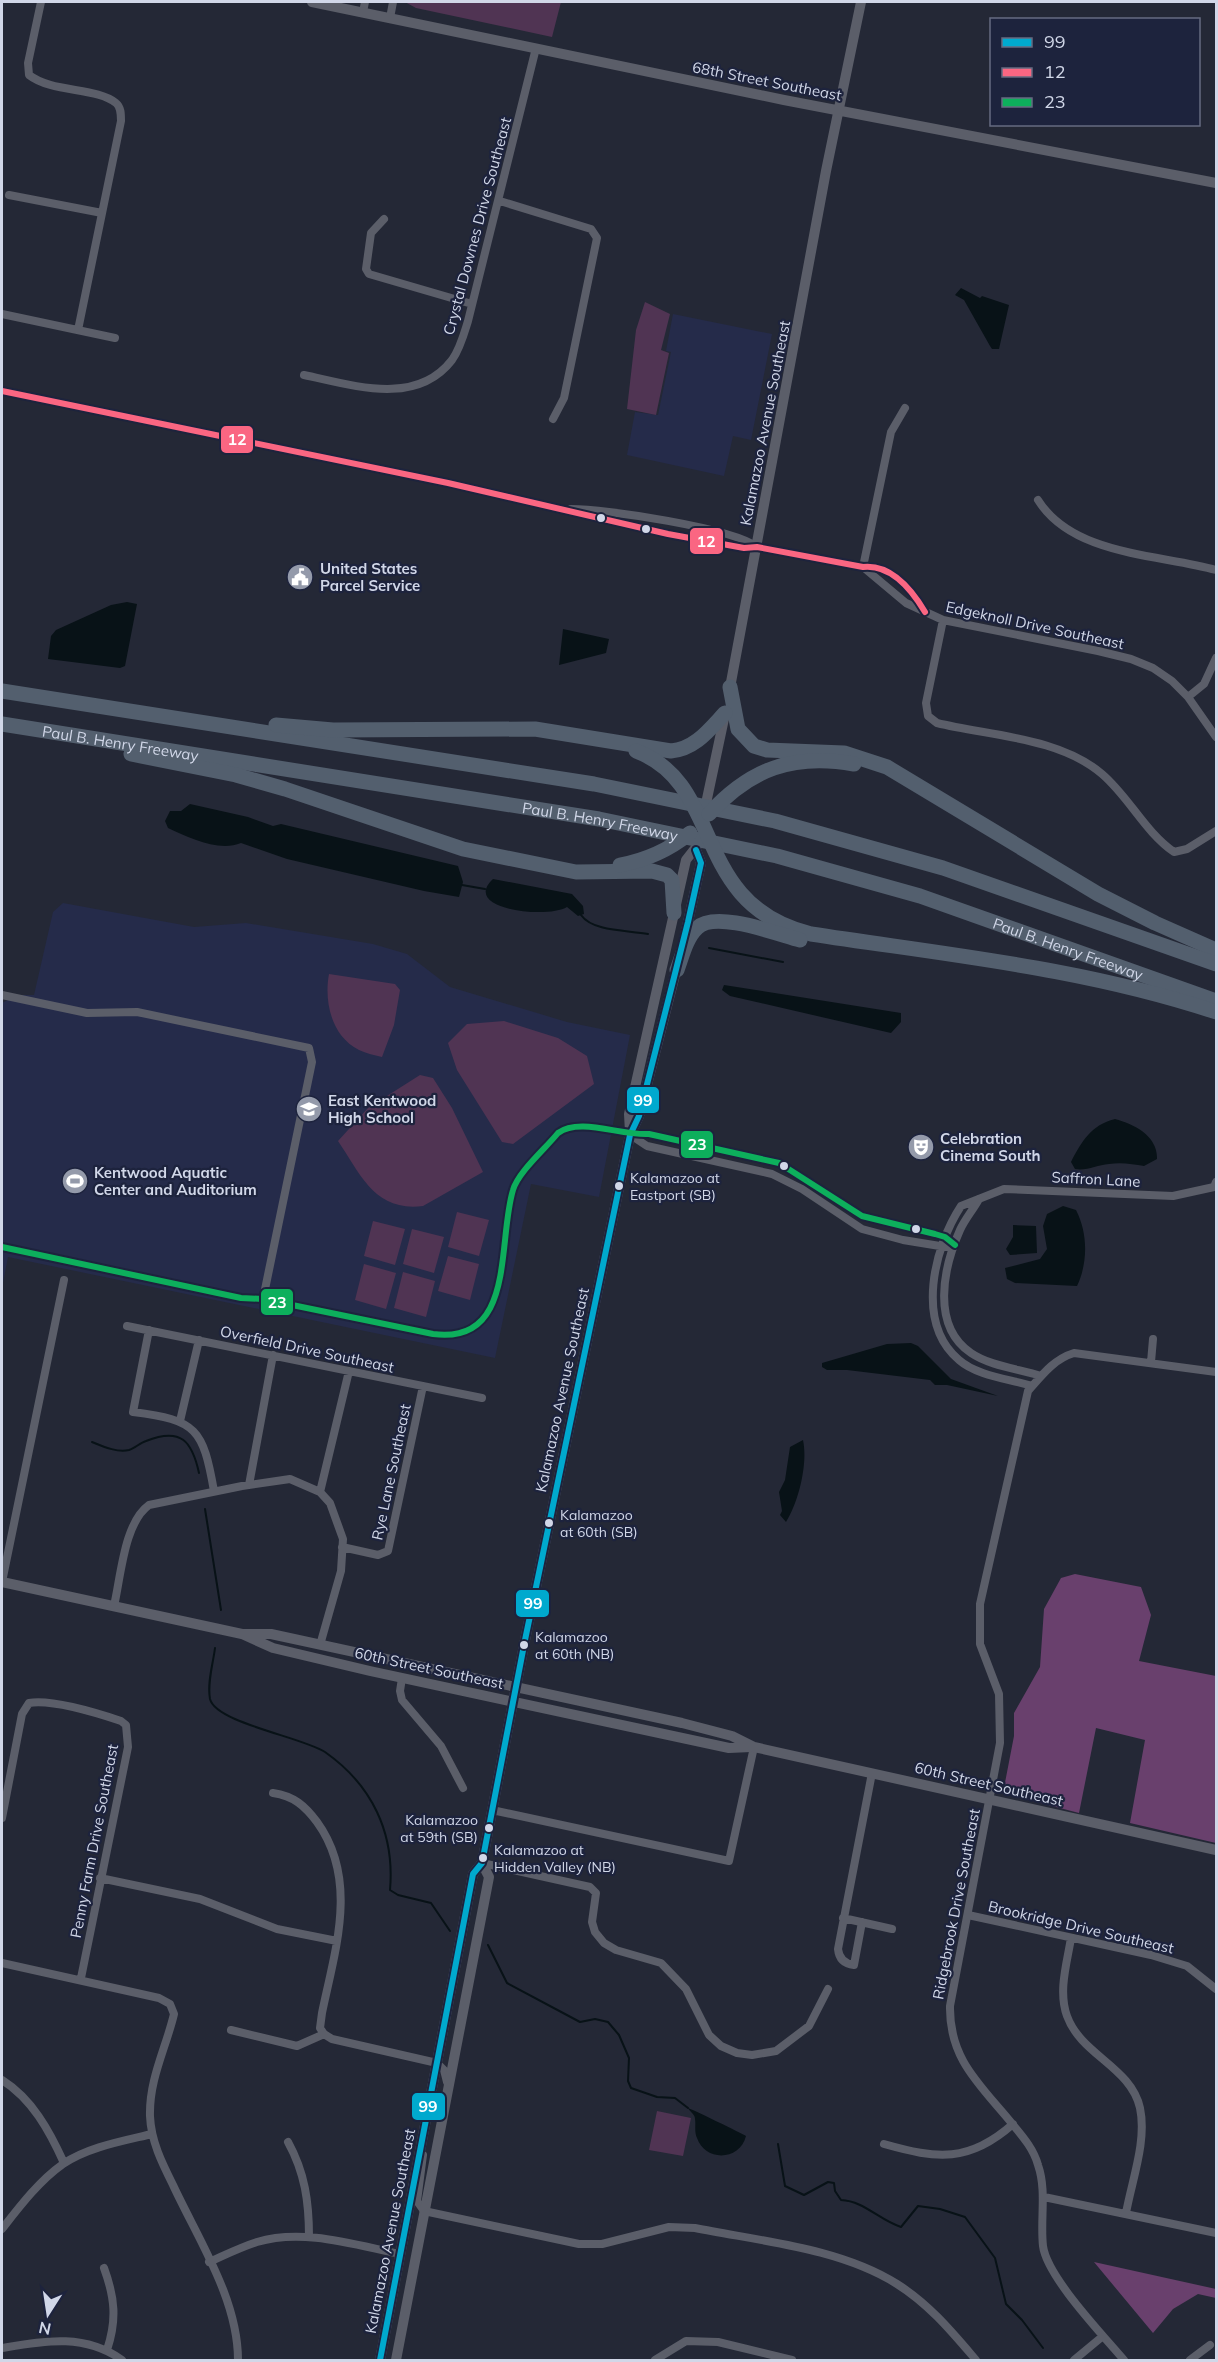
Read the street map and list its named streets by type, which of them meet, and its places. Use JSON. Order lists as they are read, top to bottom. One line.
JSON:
{"streets":{"highway":["Paul B. Henry Freeway"],"main road":["68th Street Southeast","Kalamazoo Avenue Southeast","60th Street Southeast"],"street":["Crystal Downes Drive Southeast","Edgeknoll Drive Southeast","Saffron Lane","Overfield Drive Southeast","Rye Lane Southeast","Penny Farm Drive Southeast","Ridgebrook Drive Southeast","Brookridge Drive Southeast"]},"crossings":[["68th Street Southeast","Crystal Downes Drive Southeast"],["68th Street Southeast","Kalamazoo Avenue Southeast"],["Kalamazoo Avenue Southeast","Edgeknoll Drive Southeast"],["Kalamazoo Avenue Southeast","60th Street Southeast"],["Saffron Lane","Ridgebrook Drive Southeast"],["Overfield Drive Southeast","Rye Lane Southeast"],["60th Street Southeast","Ridgebrook Drive Southeast"],["Ridgebrook Drive Southeast","Brookridge Drive Southeast"]],"places":{"public building":["United States Parcel Service"],"school or university":["East Kentwood High School"],"theatre":["Celebration Cinema South"],"sports":["Kentwood Aquatic Center and Auditorium"],"other":["Kalamazoo at Eastport (SB)","Kalamazoo at 60th (SB)","Kalamazoo at 60th (NB)","Kalamazoo at 59th (SB)","Kalamazoo at Hidden Valley (NB)"]},"lines":["transit line 12","transit line 99","transit line 23"],"legend":["99","12","23"],"north":"bottom"}
